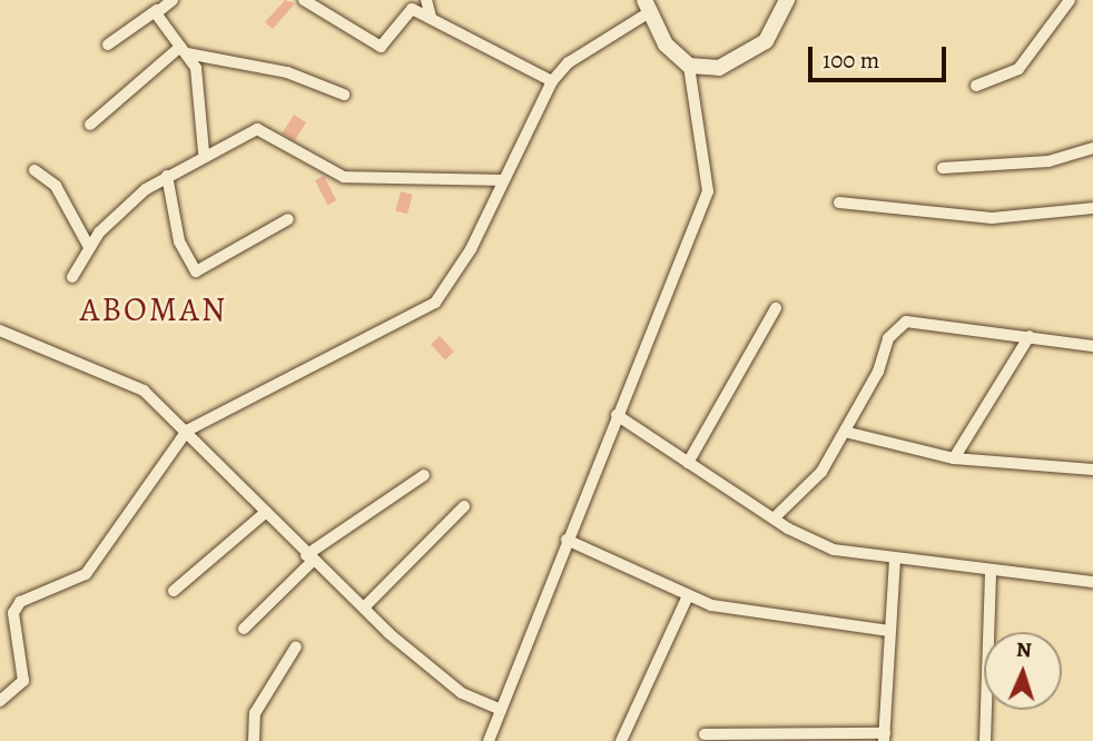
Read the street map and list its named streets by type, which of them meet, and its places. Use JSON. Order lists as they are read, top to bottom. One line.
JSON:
{"districts":["ABOMAN"],"scale_bar":"100 m","north":"top"}
